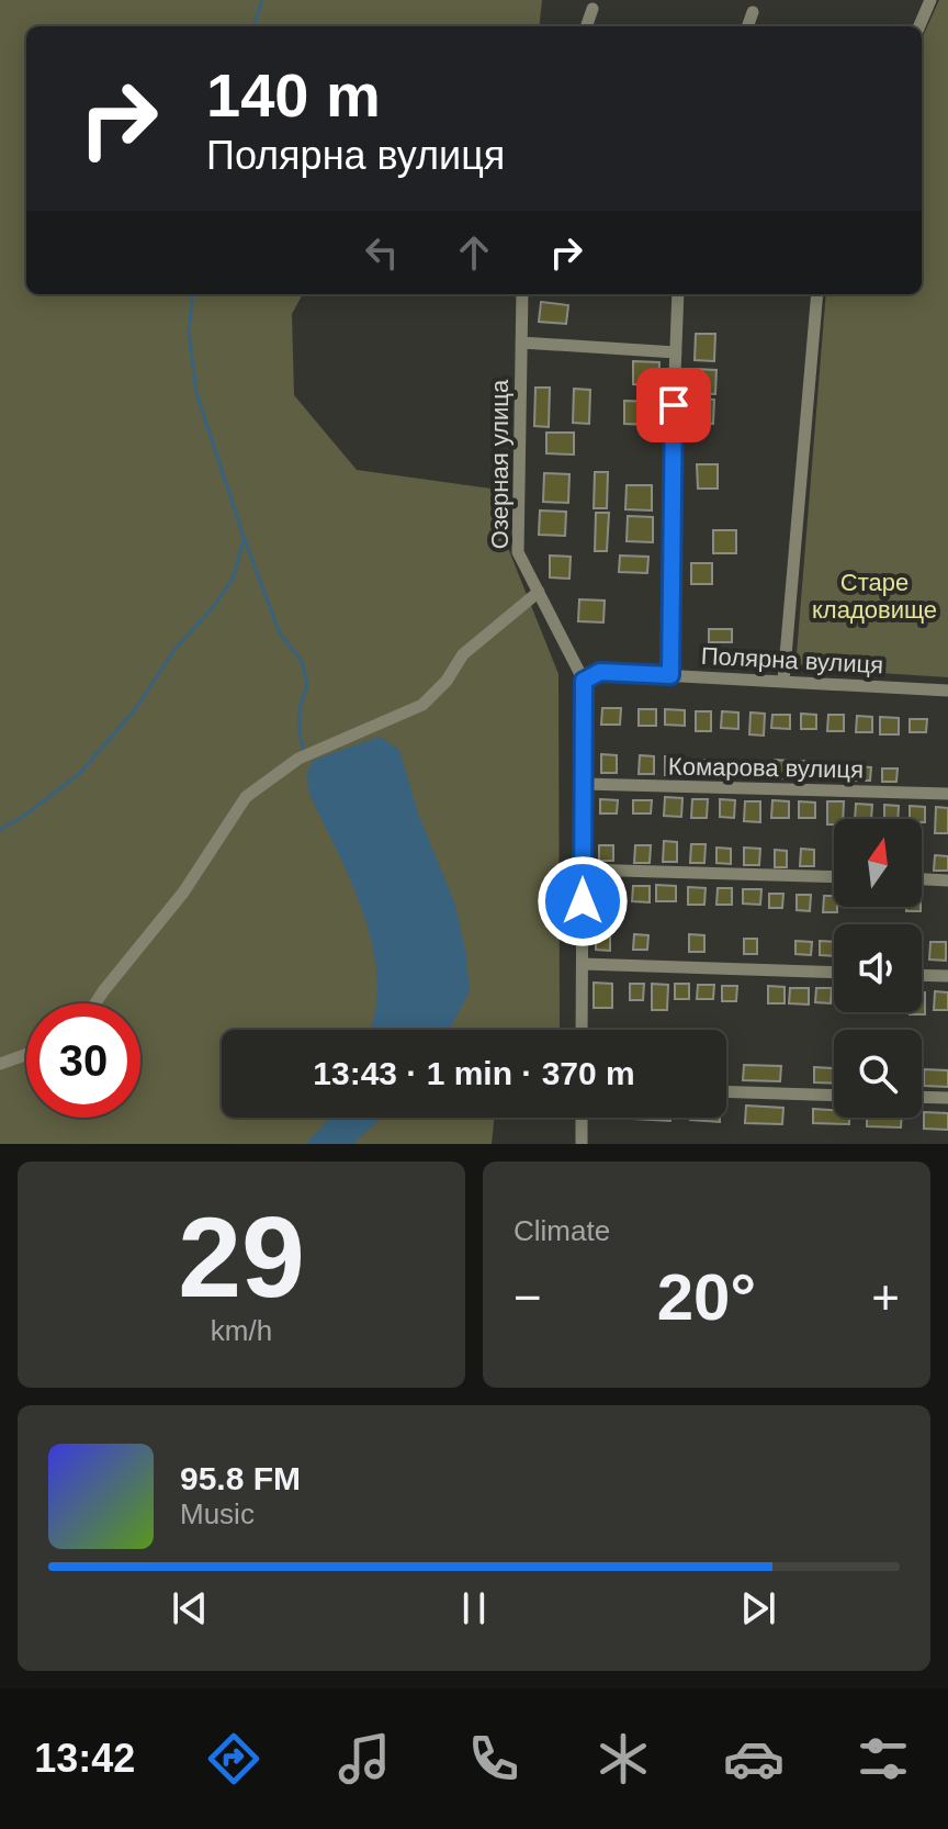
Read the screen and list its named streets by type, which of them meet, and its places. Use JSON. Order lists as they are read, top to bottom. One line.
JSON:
{"streets":{"street":["Озерная улица","Полярна вулиця","Комарова вулиця"]},"crossings":[["Озерная улица","Полярна вулиця"],["Озерная улица","Комарова вулиця"]],"parks":["Старе кладовище"],"north":"top","page":{"turn":["140 m","Полярна вулиця"],"limit":"30","trip":"13:43 · 1 min · 370 m","tile":[["29","km/h"],"Climate"],"heat":["−","20°","+"],"song":["95.8 FM","Music"],"tabs":"13:42"}}
